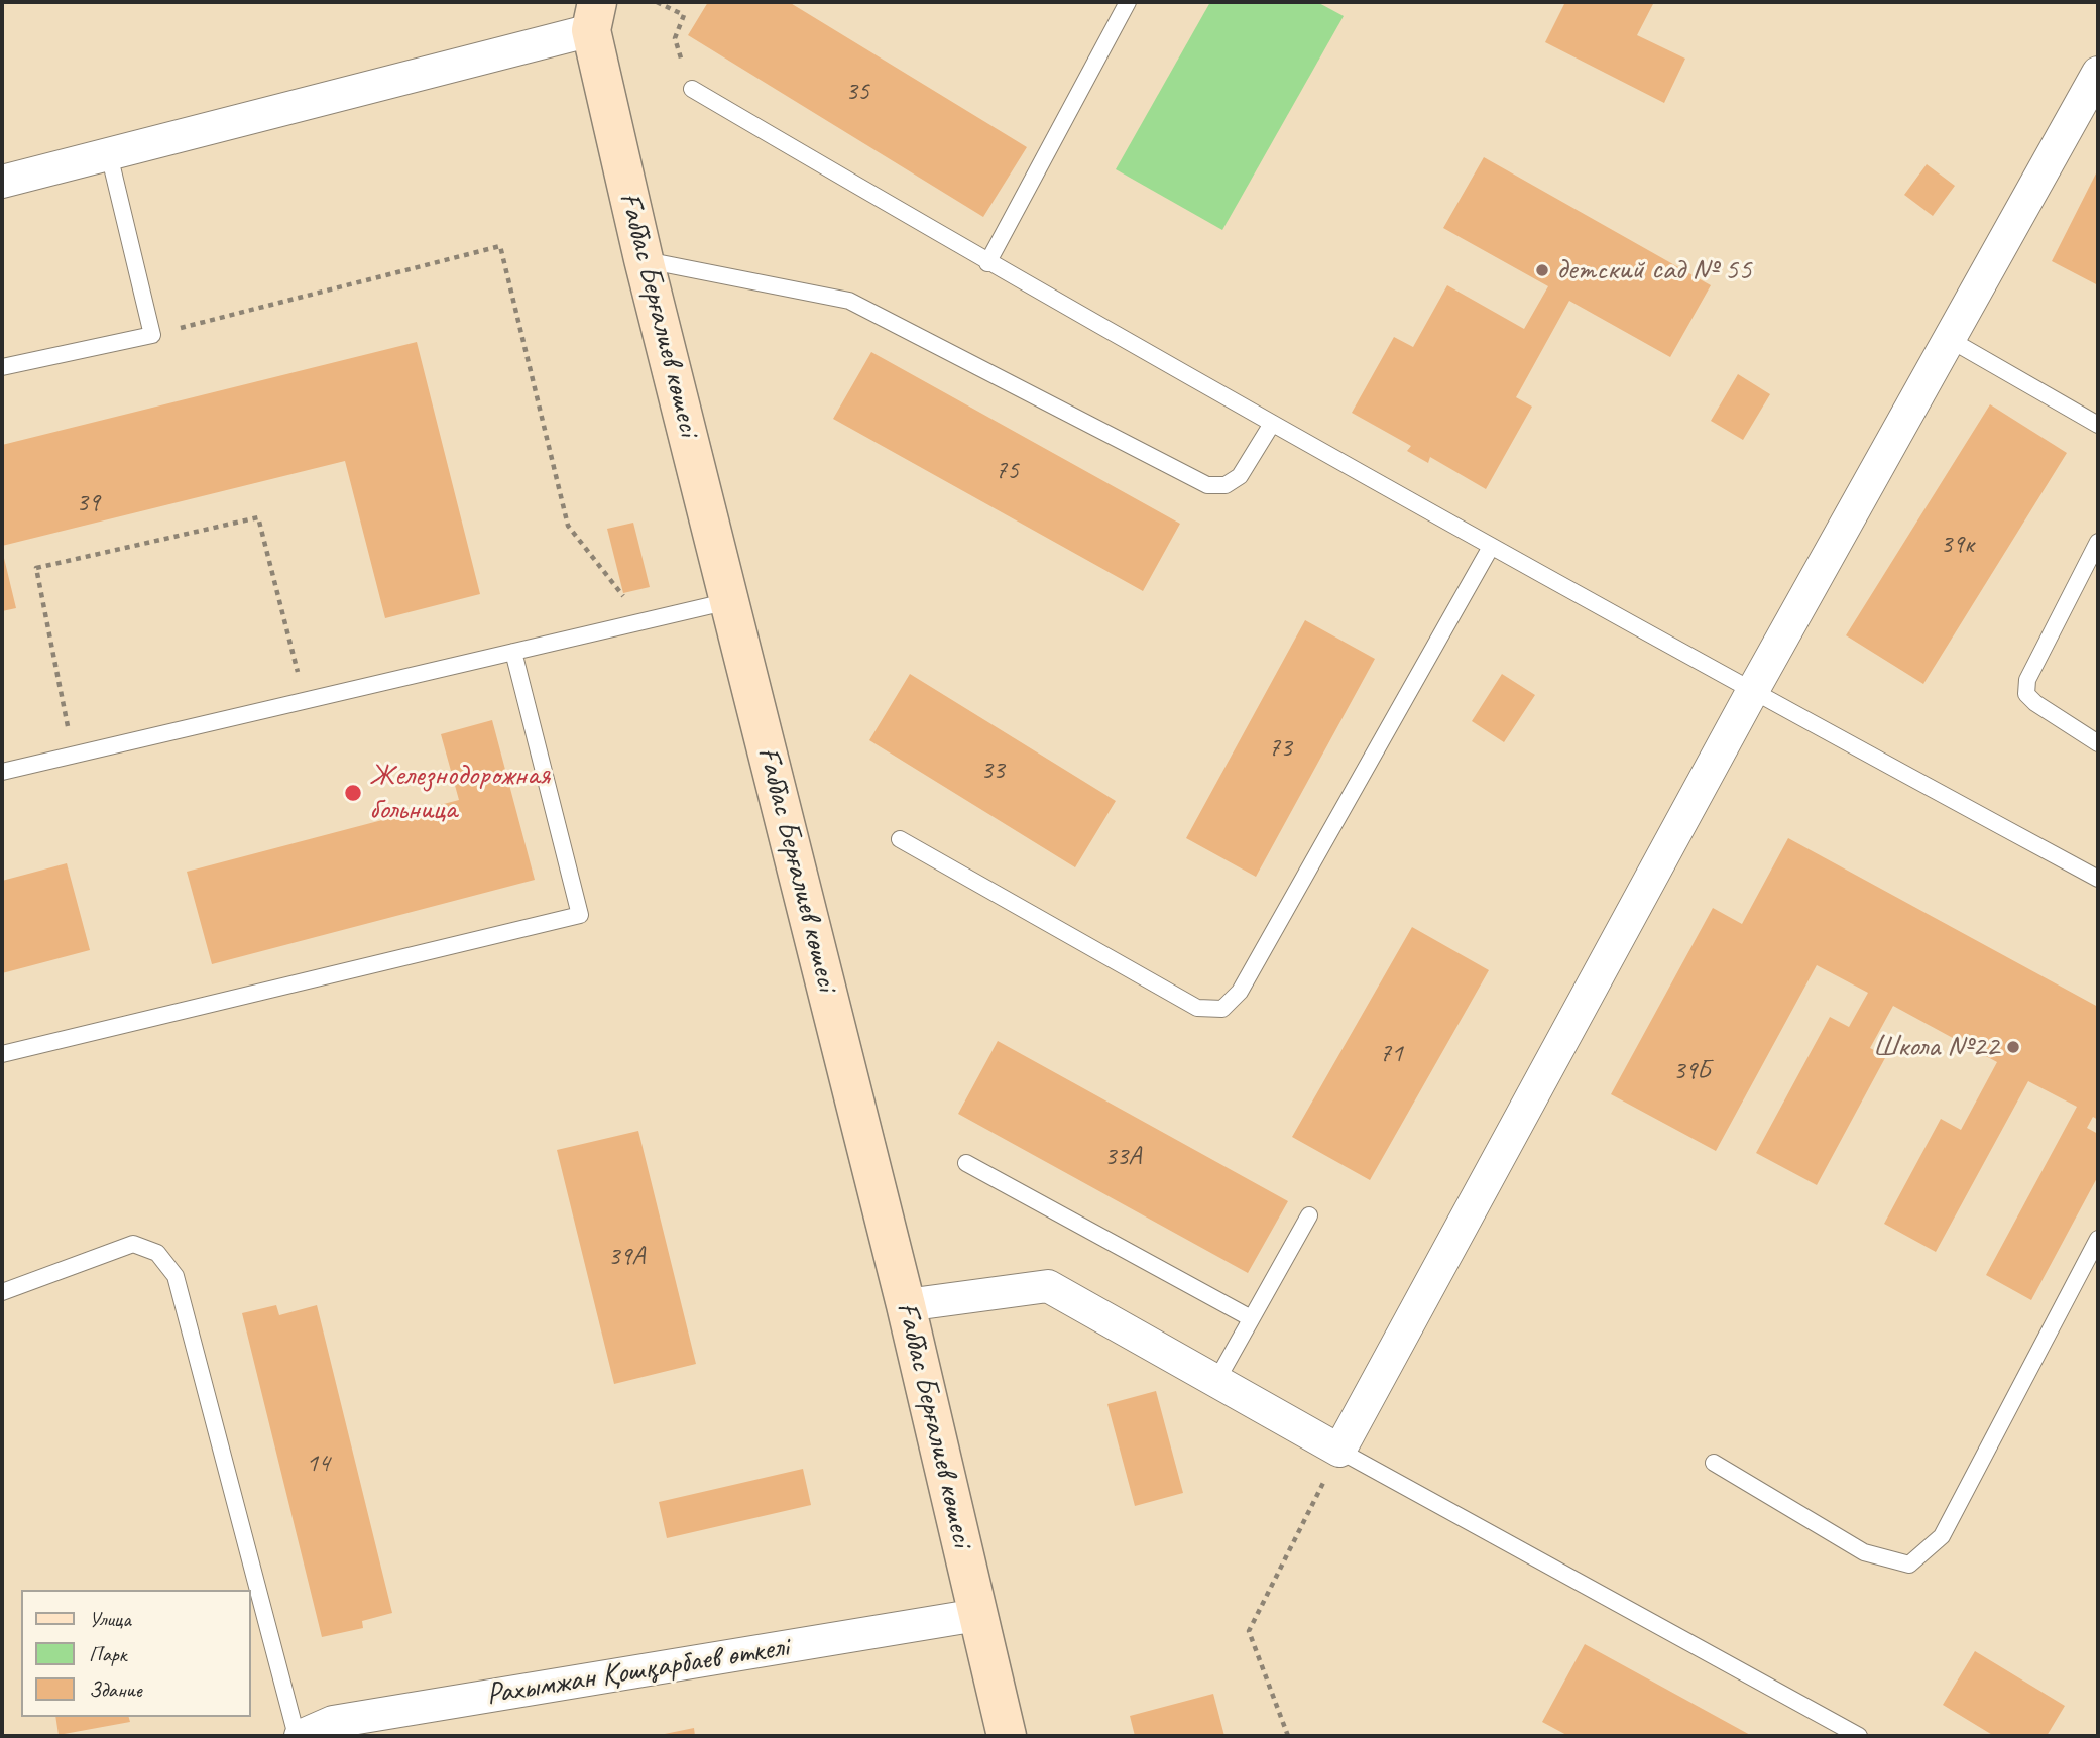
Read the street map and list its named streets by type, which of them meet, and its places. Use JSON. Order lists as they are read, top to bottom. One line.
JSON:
{"streets":{"main road":["Ғаббас Берғалиев көшесі"],"street":["Рахымжан Қошқарбаев өткелі"]},"crossings":[["Ғаббас Берғалиев көшесі","Рахымжан Қошқарбаев өткелі"]],"places":["детский сад № 55","Железнодорожная больница","Школа №22"],"house_numbers":["35","75","39","39к","73","33","71","39Б","33А","39А","14"],"legend":["Улица","Парк","Здание"]}
